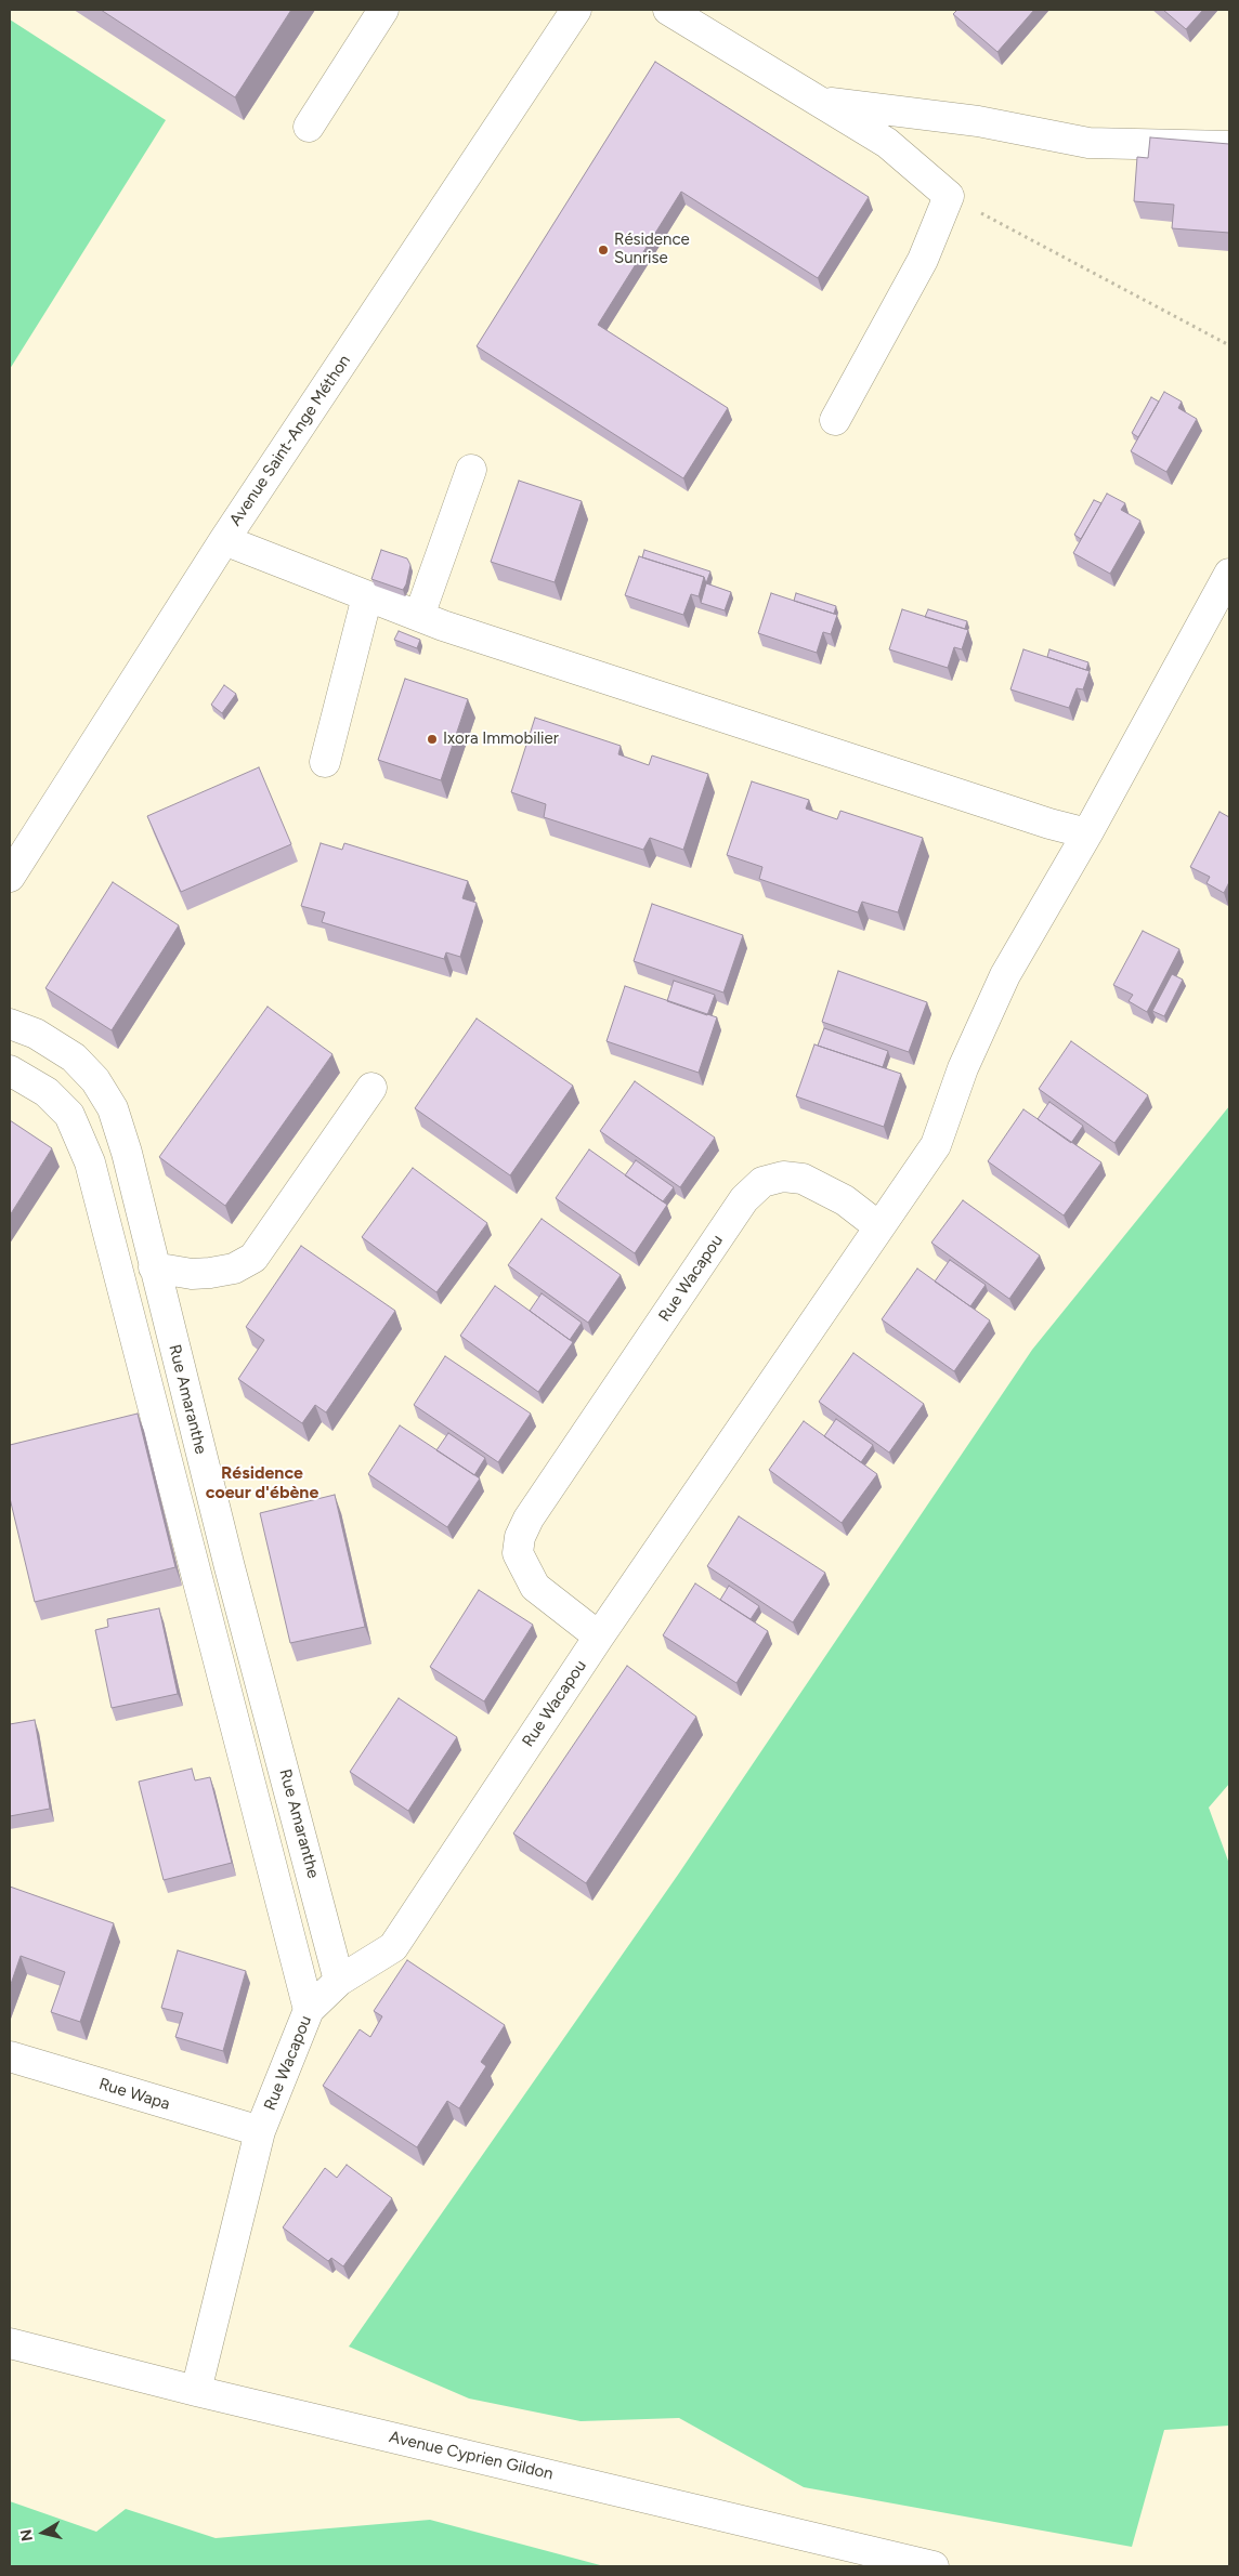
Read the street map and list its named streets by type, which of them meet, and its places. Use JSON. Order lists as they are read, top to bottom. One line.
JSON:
{"streets":{"street":["Avenue Saint-Ange Méthon","Rue Wacapou","Rue Amaranthe","Rue Wapa","Avenue Cyprien Gildon"]},"crossings":[["Rue Wacapou","Rue Amaranthe"],["Rue Wacapou","Rue Wapa"],["Rue Wacapou","Avenue Cyprien Gildon"]],"districts":["Résidence coeur d'ébène"],"places":["Résidence Sunrise","Ixora Immobilier"],"north":"left"}
